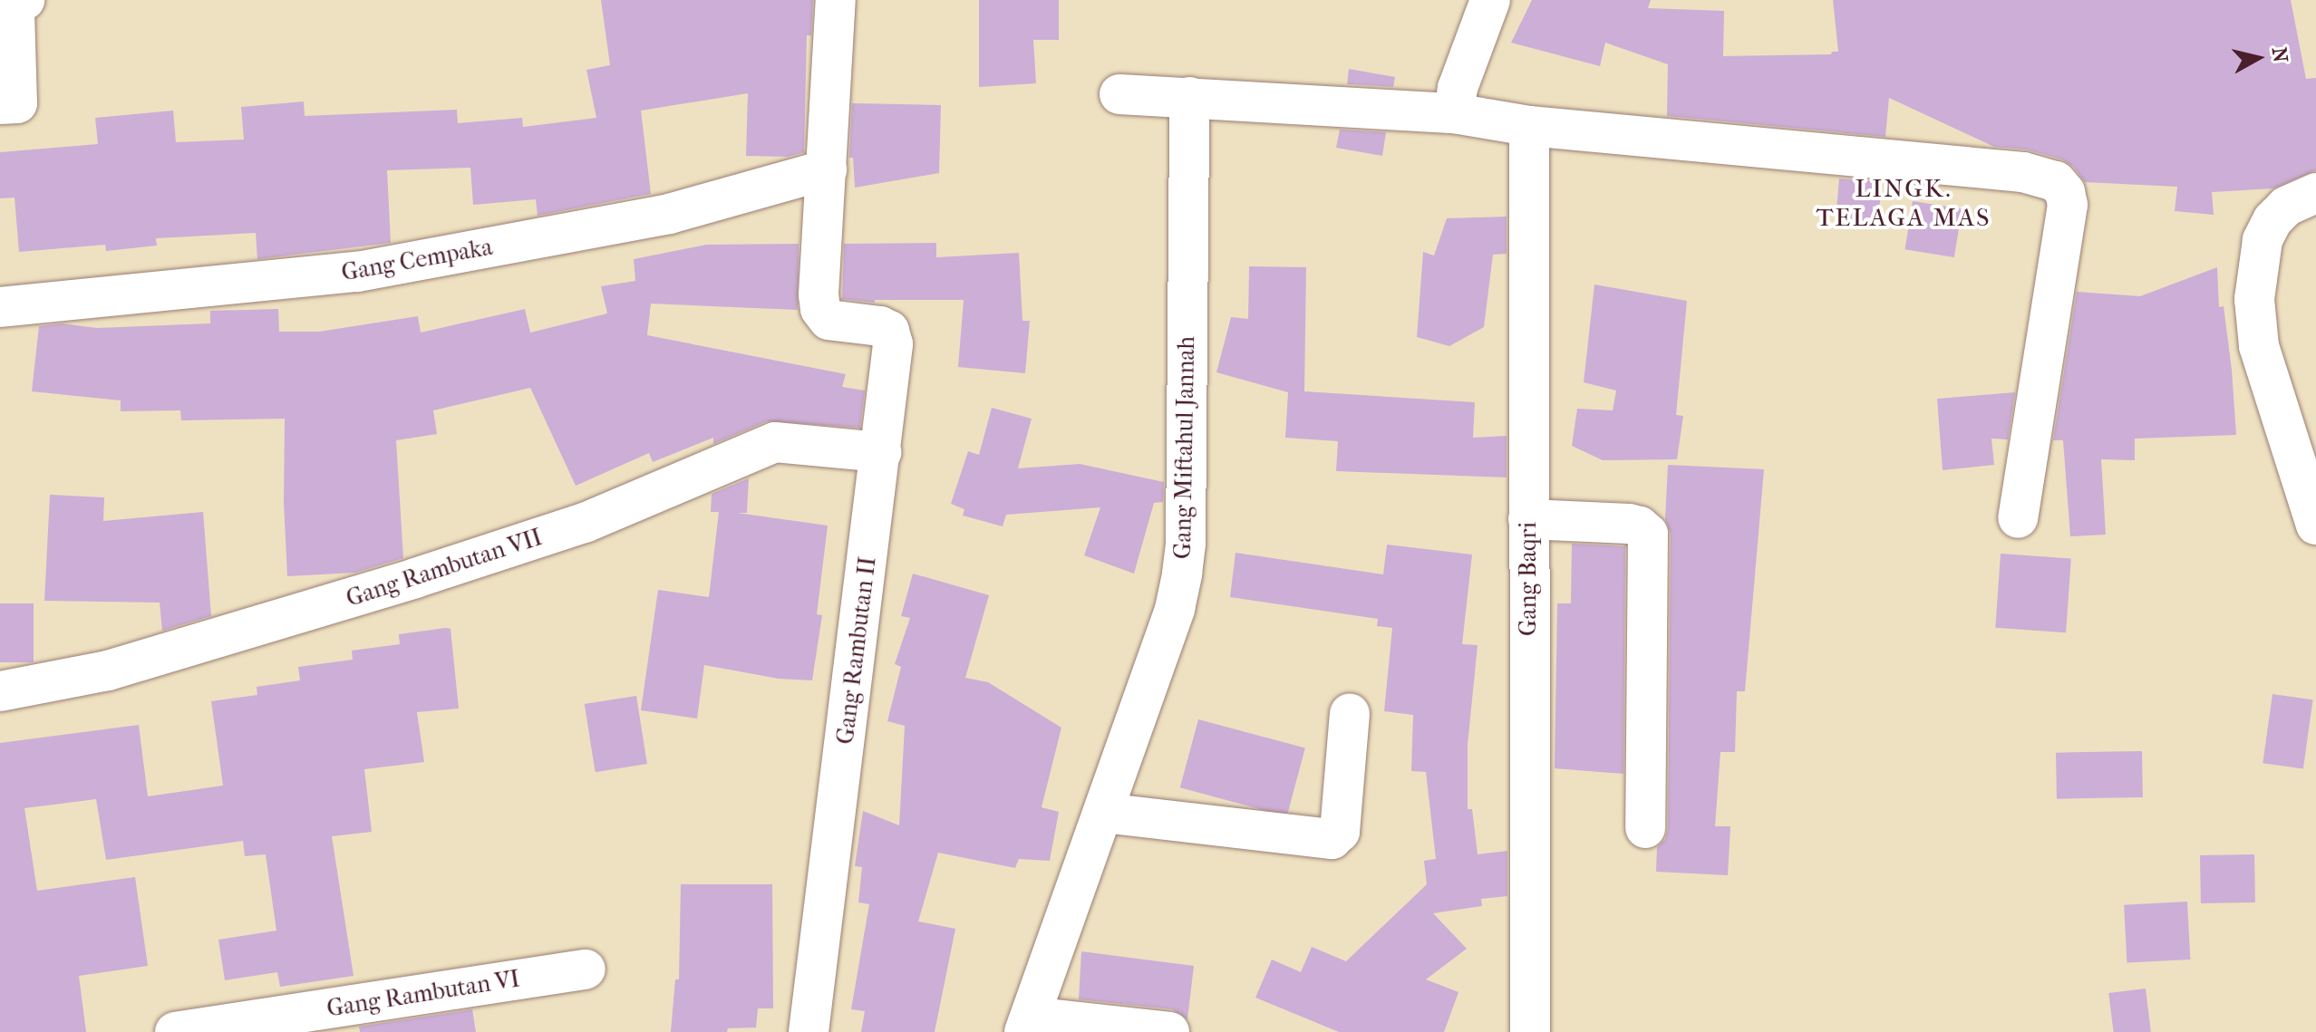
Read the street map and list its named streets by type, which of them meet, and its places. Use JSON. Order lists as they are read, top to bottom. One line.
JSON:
{"streets":{"street":["Gang Cempaka","Gang Miftahul Jannah","Gang Rambutan VII","Gang Baqri","Gang Rambutan II","Gang Rambutan VI"]},"crossings":[["Gang Cempaka","Gang Rambutan II"],["Gang Rambutan VII","Gang Rambutan II"]],"districts":["LINGK. TELAGA MAS"],"north":"right"}
